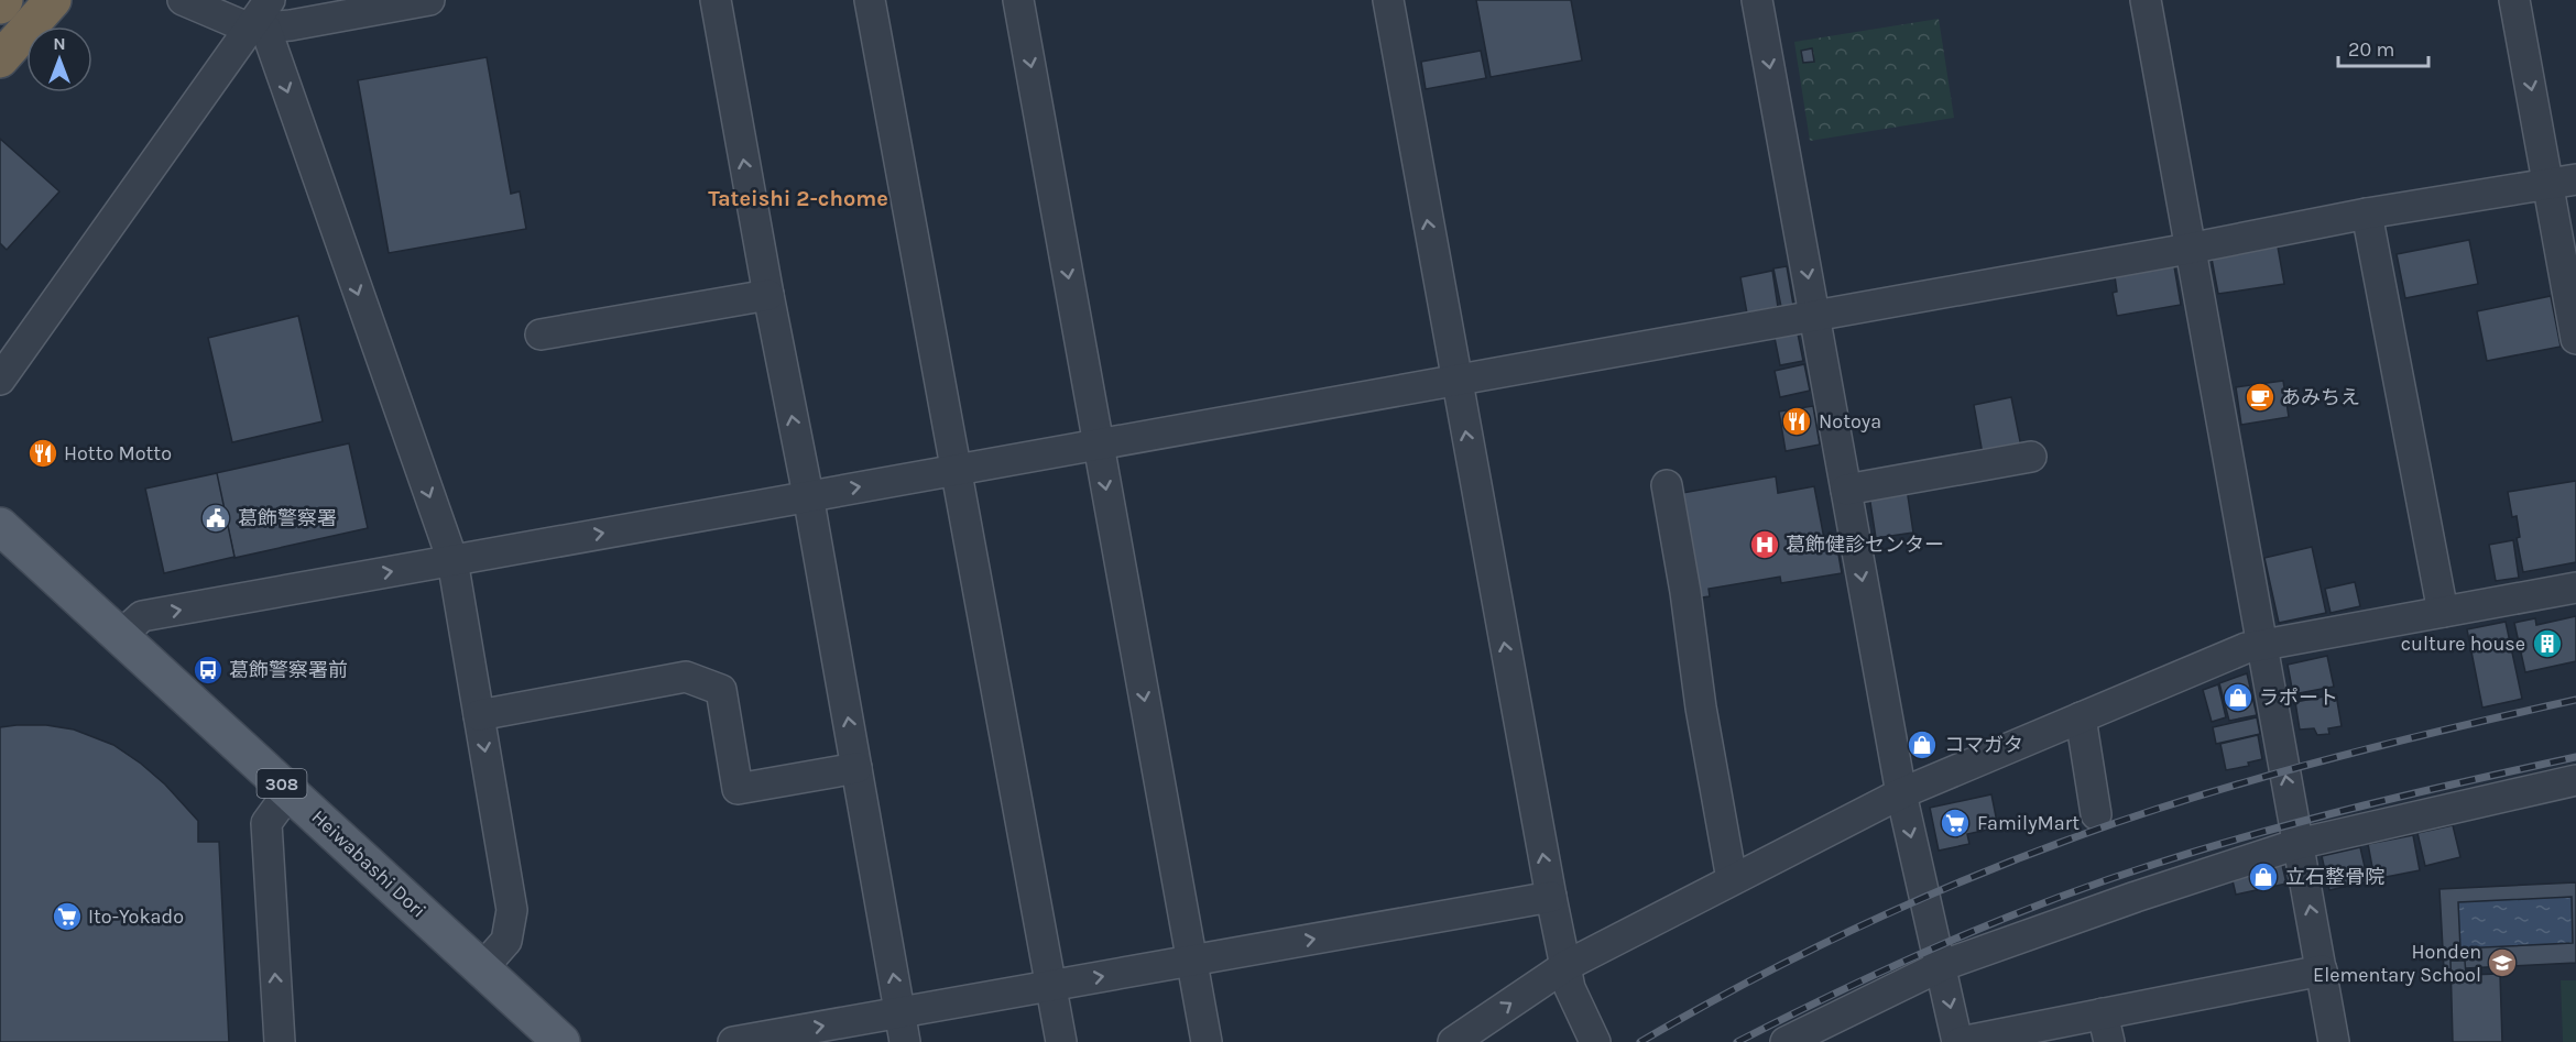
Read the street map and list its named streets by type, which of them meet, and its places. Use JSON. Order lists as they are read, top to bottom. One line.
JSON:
{"streets":{"main road":["308","Heiwabashi Dori"]},"districts":["Tateishi 2-chome"],"places":{"cafe":["あみちえ"],"restaurant":["Notoya","Hotto Motto"],"public building":["葛飾警察署"],"hospital":["葛飾健診センター"],"building":["culture house"],"bus stop":["葛飾警察署前"],"shop":["ラポート","コマガタ","立石整骨院"],"supermarket":["FamilyMart","Ito-Yokado"],"school or university":["Honden Elementary School"]},"scale_bar":"20 m","north":"top"}
